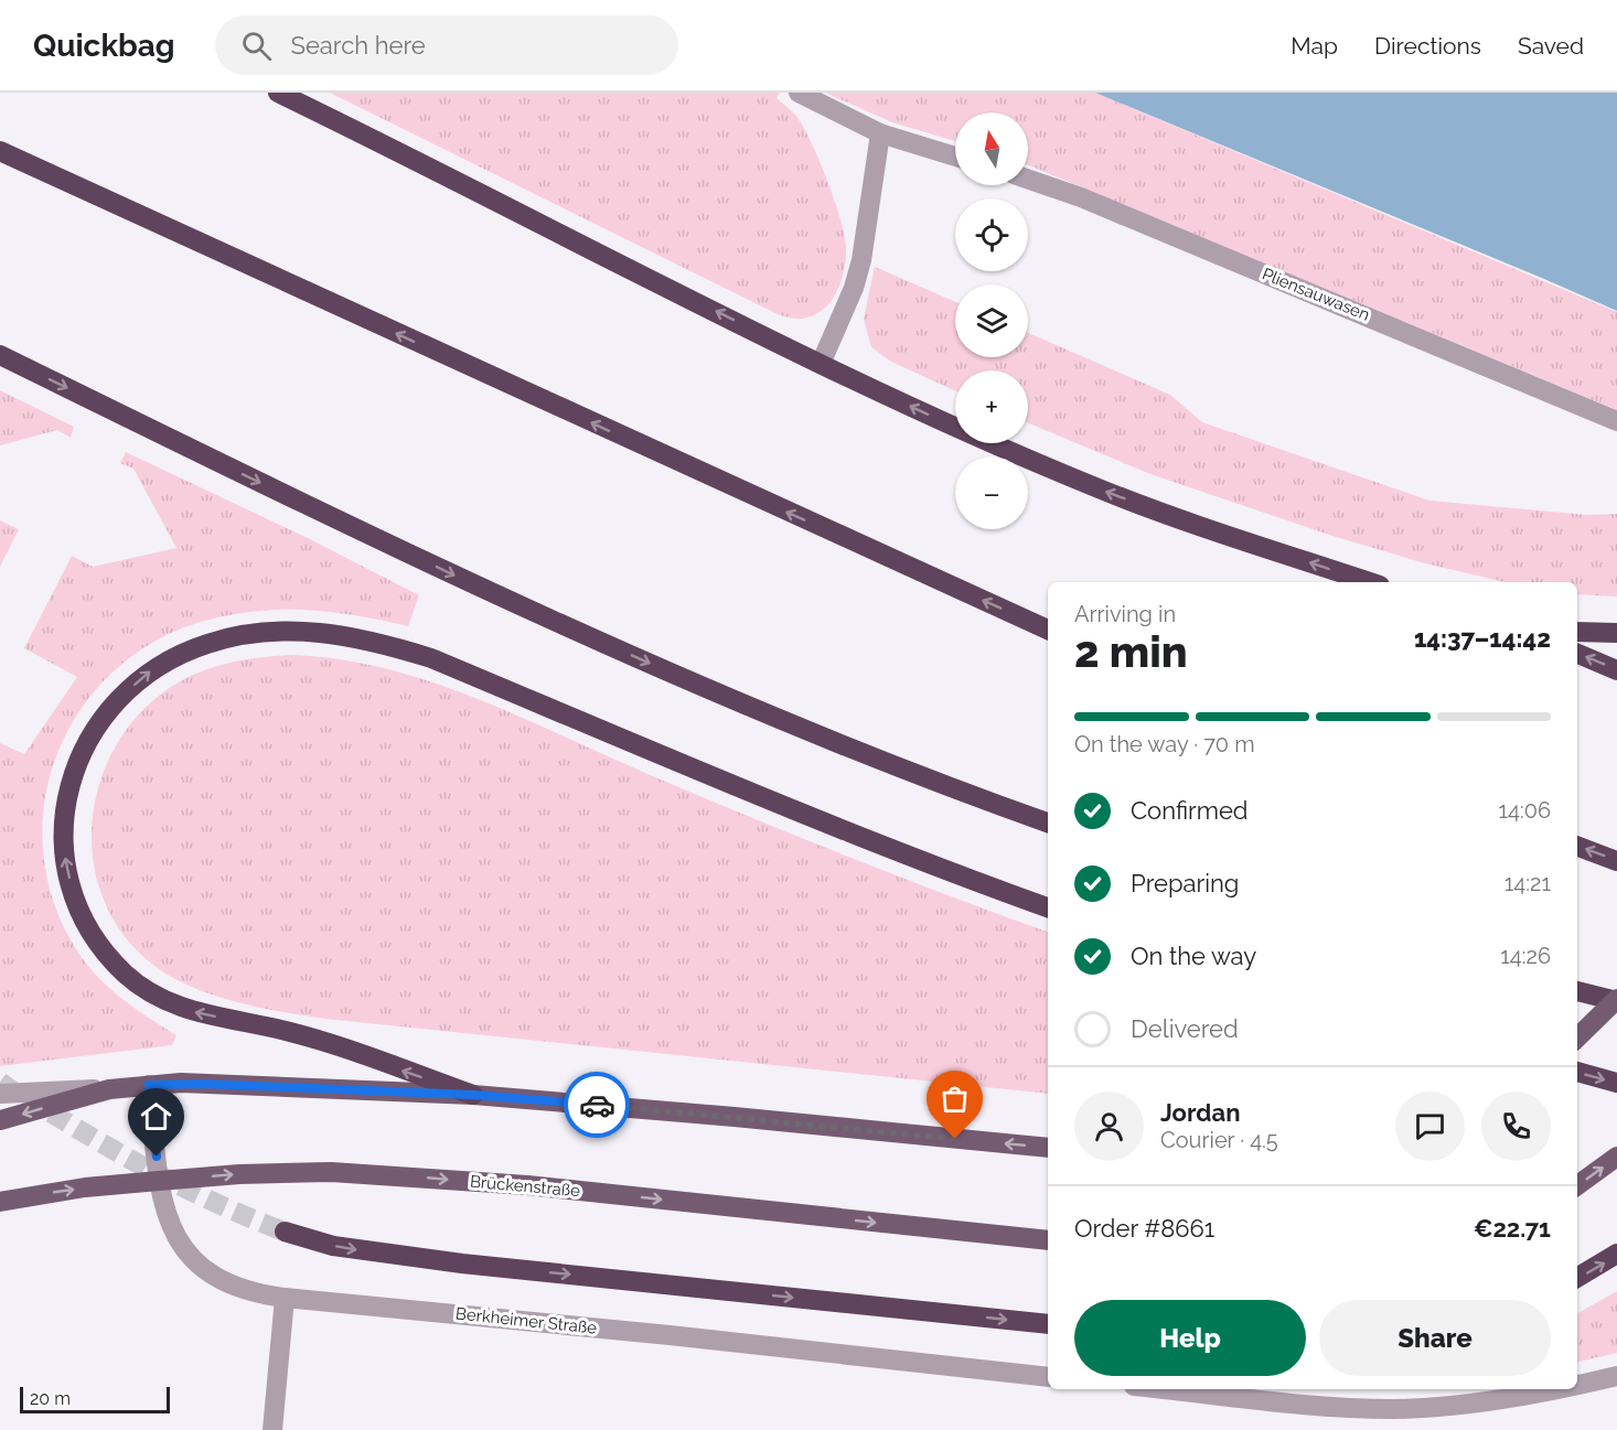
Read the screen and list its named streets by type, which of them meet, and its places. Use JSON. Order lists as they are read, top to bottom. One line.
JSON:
{"streets":{"main road":["Brückenstraße"],"street":["Pliensauwasen","Berkheimer Straße"]},"crossings":[["Brückenstraße","Berkheimer Straße"]],"scale_bar":"20 m","north":"top","page":{"header":"Quickbag","search":"Search here","nav":["Map","Directions","Saved"],"map_buttons":["+","−"],"heading":["2 min","Arriving in","14:37–14:42"],"panel":["Jordan","Courier · 4.5","Order #8661","€22.71"],"bar":"On the way · 70 m","list":[["Confirmed","14:06"],["Preparing","14:21"],["On the way","14:26"],"Delivered"],"buttons":["Help","Share"],"scale":"20 m"}}
